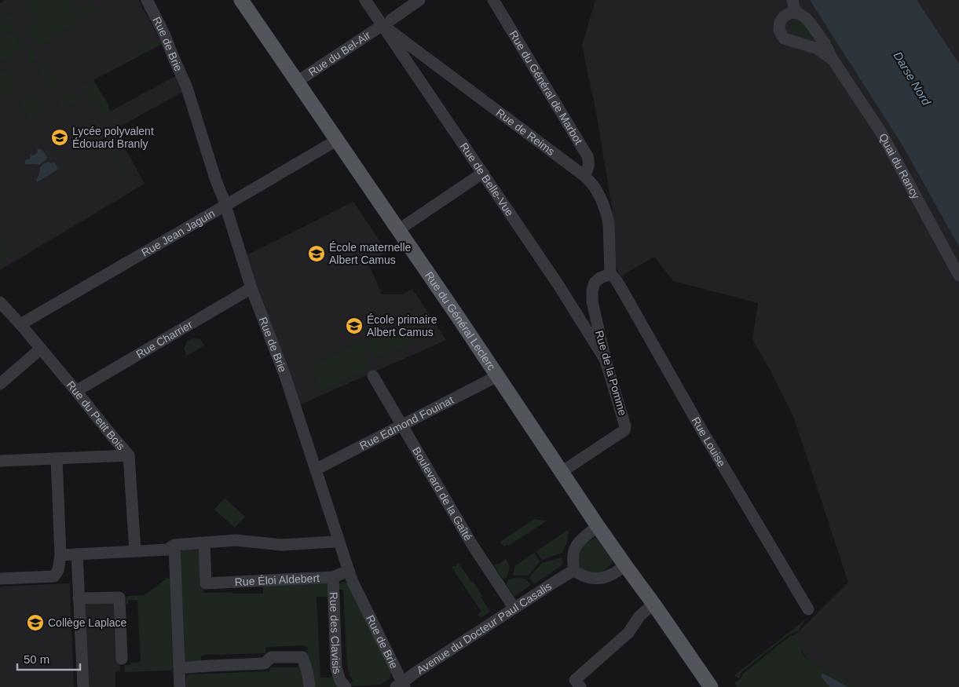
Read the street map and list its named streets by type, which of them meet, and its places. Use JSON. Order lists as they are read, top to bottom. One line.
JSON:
{"streets":{"main road":["Rue du Général Leclerc"],"street":["Rue de Brie","Rue du Bel-Air","Rue du Général de Marbot","Rue de Reims","Quai du Rancy","Rue de Belle-Vue","Rue Jean Jaguin","Rue Charrier","Rue de la Pomme","Rue du Petit Bois","Rue Edmond Fouinat","Rue Louise","Boulevard de la Gaîté","Rue Éloi Aldebert","Avenue du Docteur Paul Casalis","Rue des Clavisis"]},"crossings":[["Rue de Brie","Rue Jean Jaguin"],["Rue de Brie","Rue Charrier"],["Rue de Brie","Rue Edmond Fouinat"],["Rue de Brie","Rue Éloi Aldebert"],["Rue de Brie","Avenue du Docteur Paul Casalis"],["Rue du Bel-Air","Rue de Reims"],["Rue du Bel-Air","Rue de Belle-Vue"],["Rue du Bel-Air","Rue du Général Leclerc"],["Rue du Général de Marbot","Rue de Reims"],["Rue de Reims","Rue de Belle-Vue"],["Rue de Reims","Rue de la Pomme"],["Rue de Reims","Rue Louise"],["Rue de Belle-Vue","Rue de la Pomme"],["Rue Jean Jaguin","Rue du Général Leclerc"],["Rue Jean Jaguin","Rue du Petit Bois"],["Rue du Général Leclerc","Rue de la Pomme"],["Rue du Général Leclerc","Rue Edmond Fouinat"],["Rue Charrier","Rue du Petit Bois"],["Rue de la Pomme","Rue Louise"],["Rue Edmond Fouinat","Boulevard de la Gaîté"],["Boulevard de la Gaîté","Avenue du Docteur Paul Casalis"],["Rue Éloi Aldebert","Rue des Clavisis"]],"water":["Darse Nord"],"places":{"school or university":["Lycée polyvalent Édouard Branly","École maternelle Albert Camus","École primaire Albert Camus","Collège Laplace"]},"scale_bar":"50 m"}
